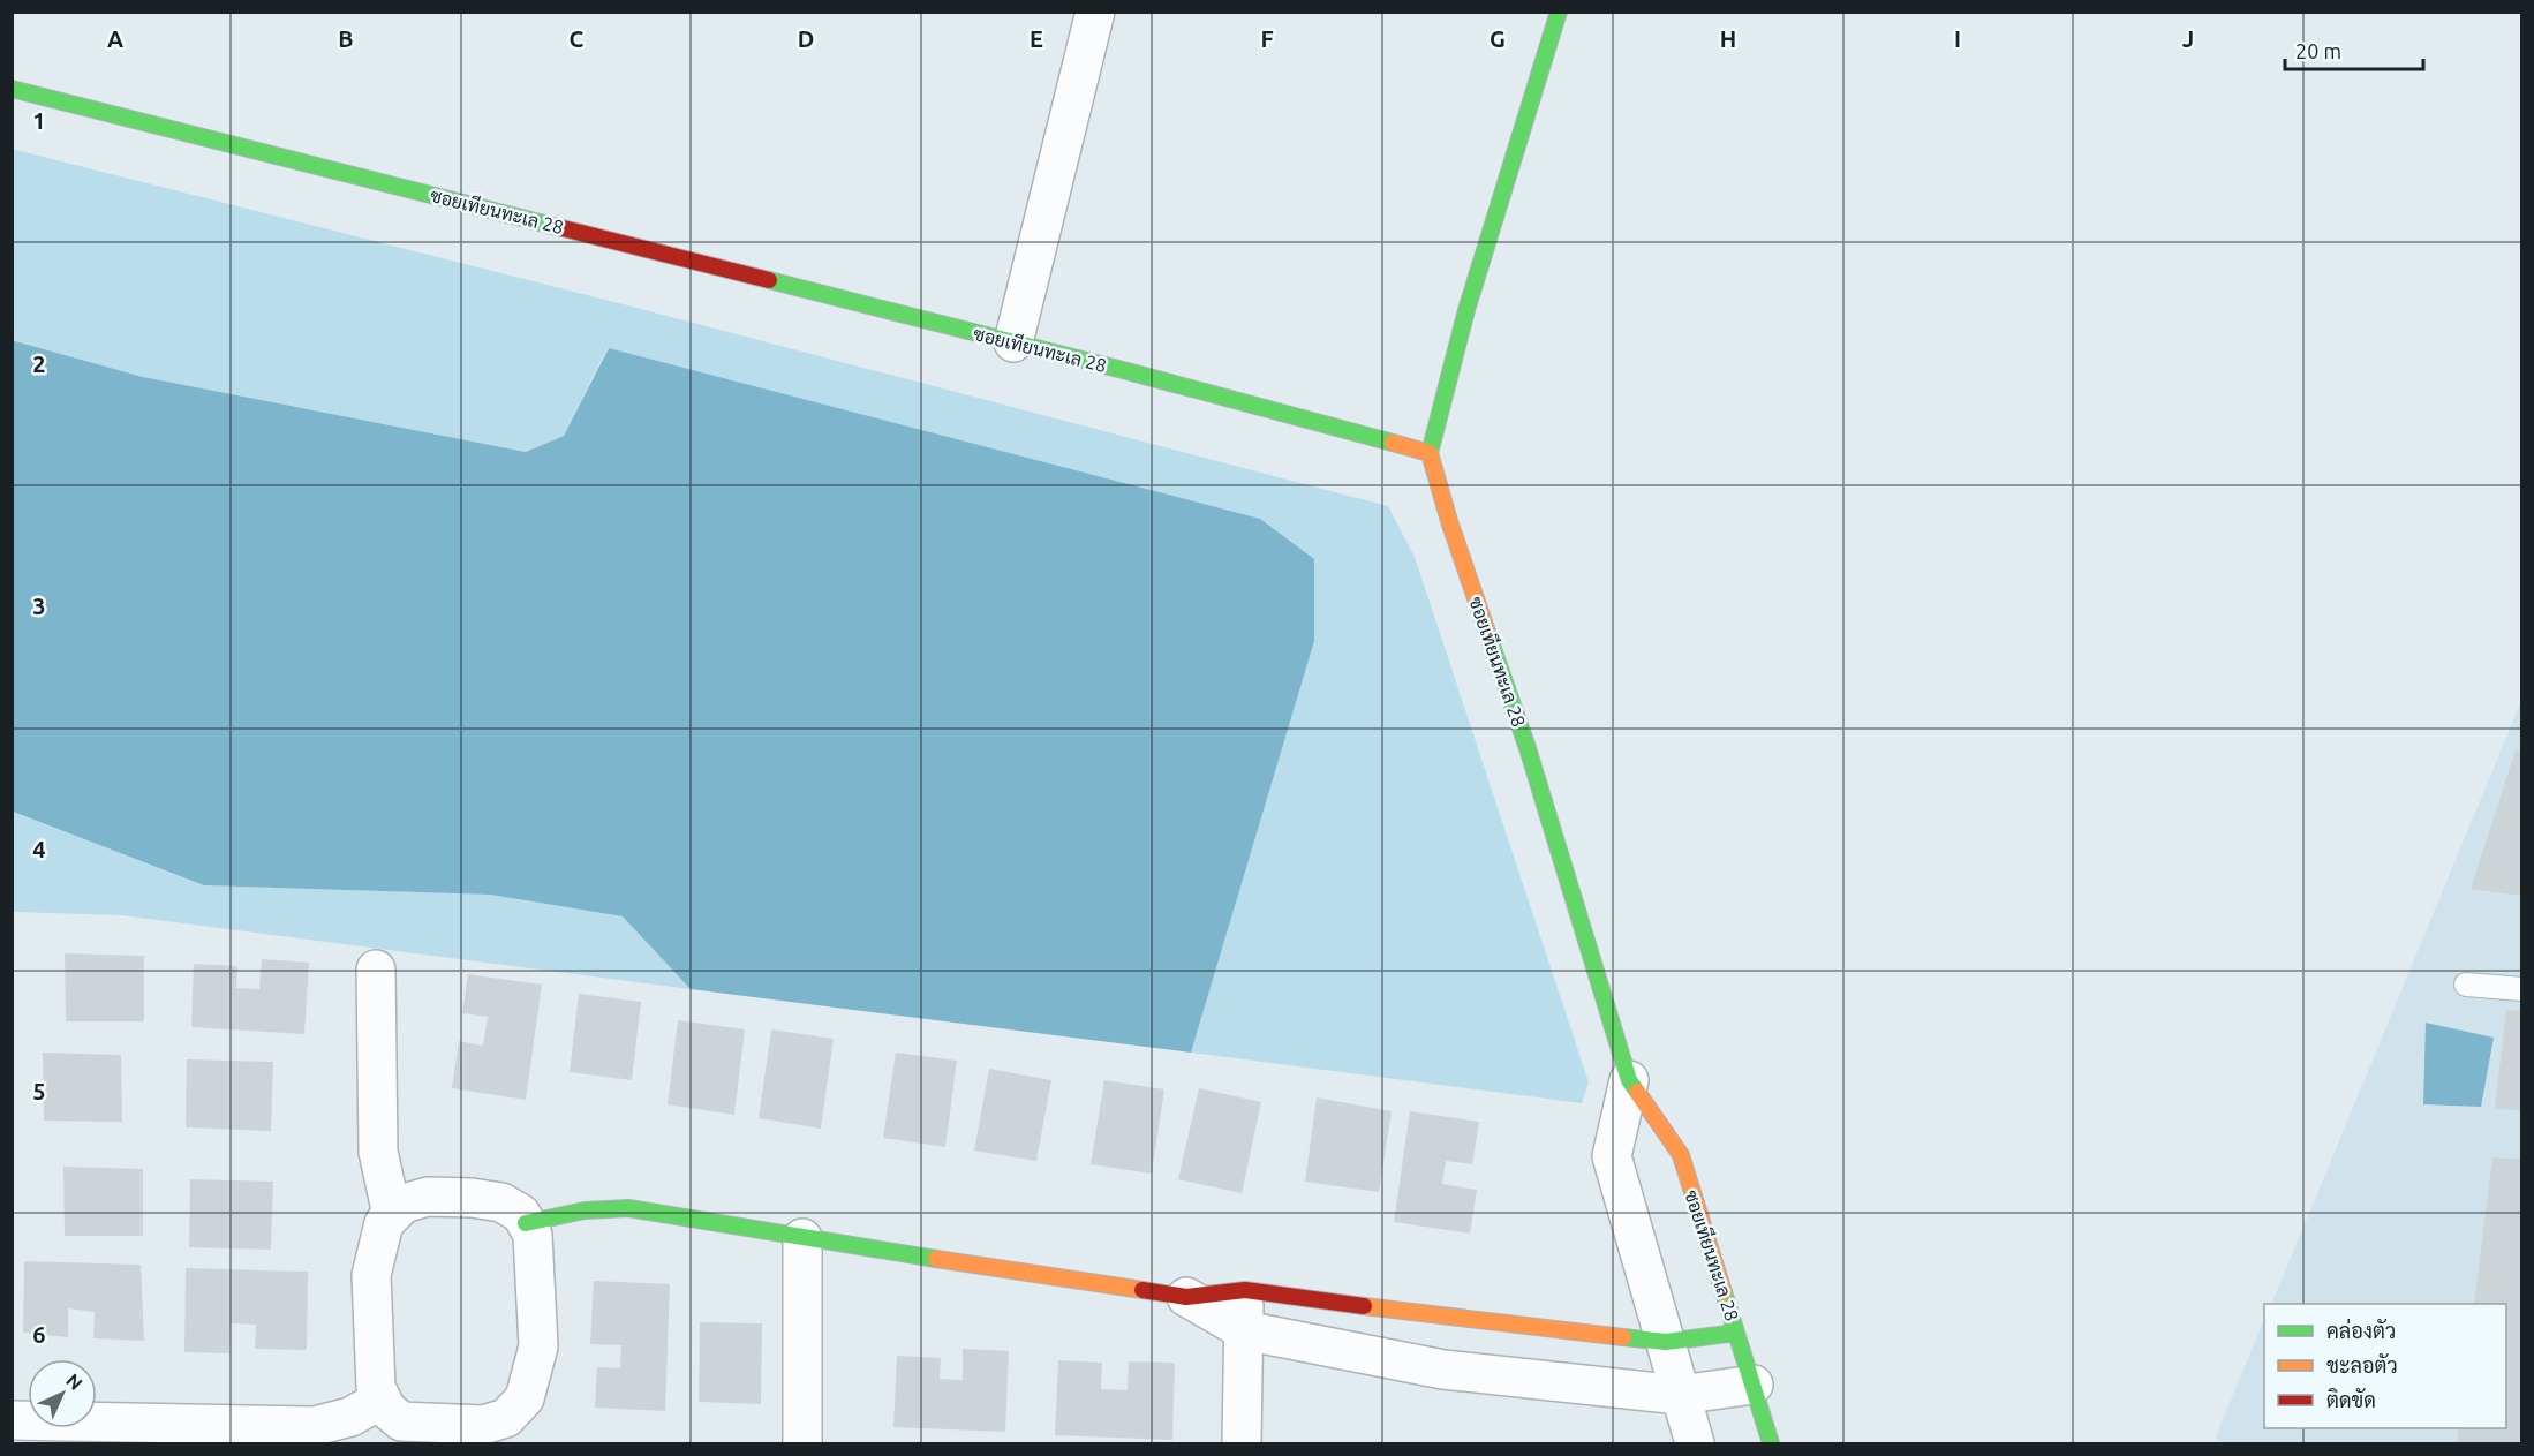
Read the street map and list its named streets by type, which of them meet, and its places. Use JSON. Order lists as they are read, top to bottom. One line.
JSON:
{"streets":{"street":["ซอยเทียนทะเล 28"]},"legend":["คล่องตัว","ชะลอตัว","ติดขัด"],"scale_bar":"20 m","north":"top right","grid":{"columns":["A","B","C","D","E","F","G","H","I","J"],"rows":["1","2","3","4","5","6"]}}
